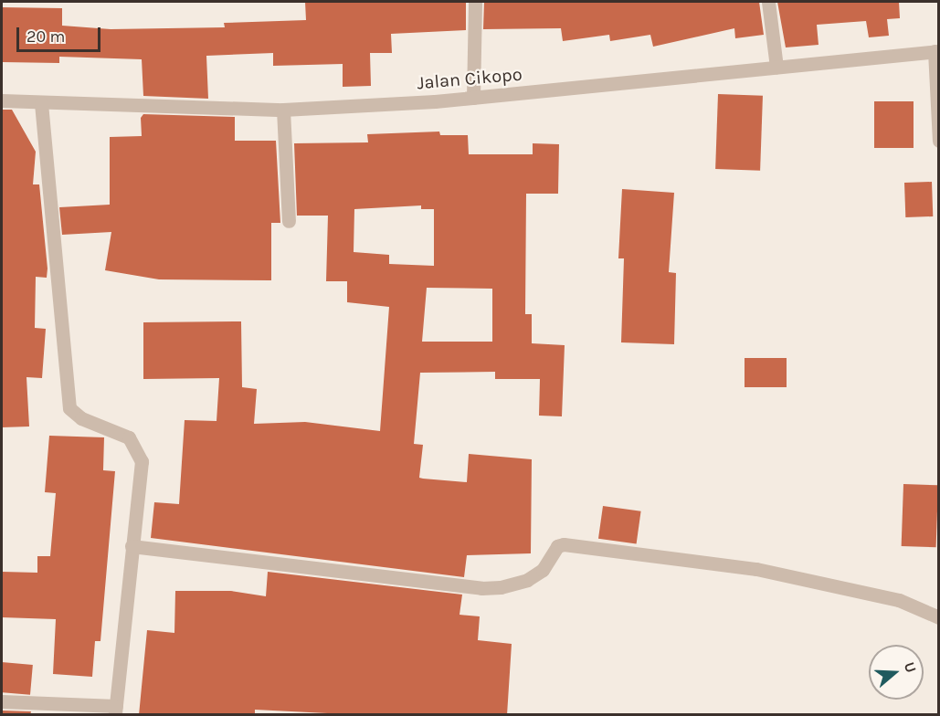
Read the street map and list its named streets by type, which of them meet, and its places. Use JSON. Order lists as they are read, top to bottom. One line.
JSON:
{"streets":{"street":["Jalan Cikopo"]},"scale_bar":"20 m","north":"right"}
